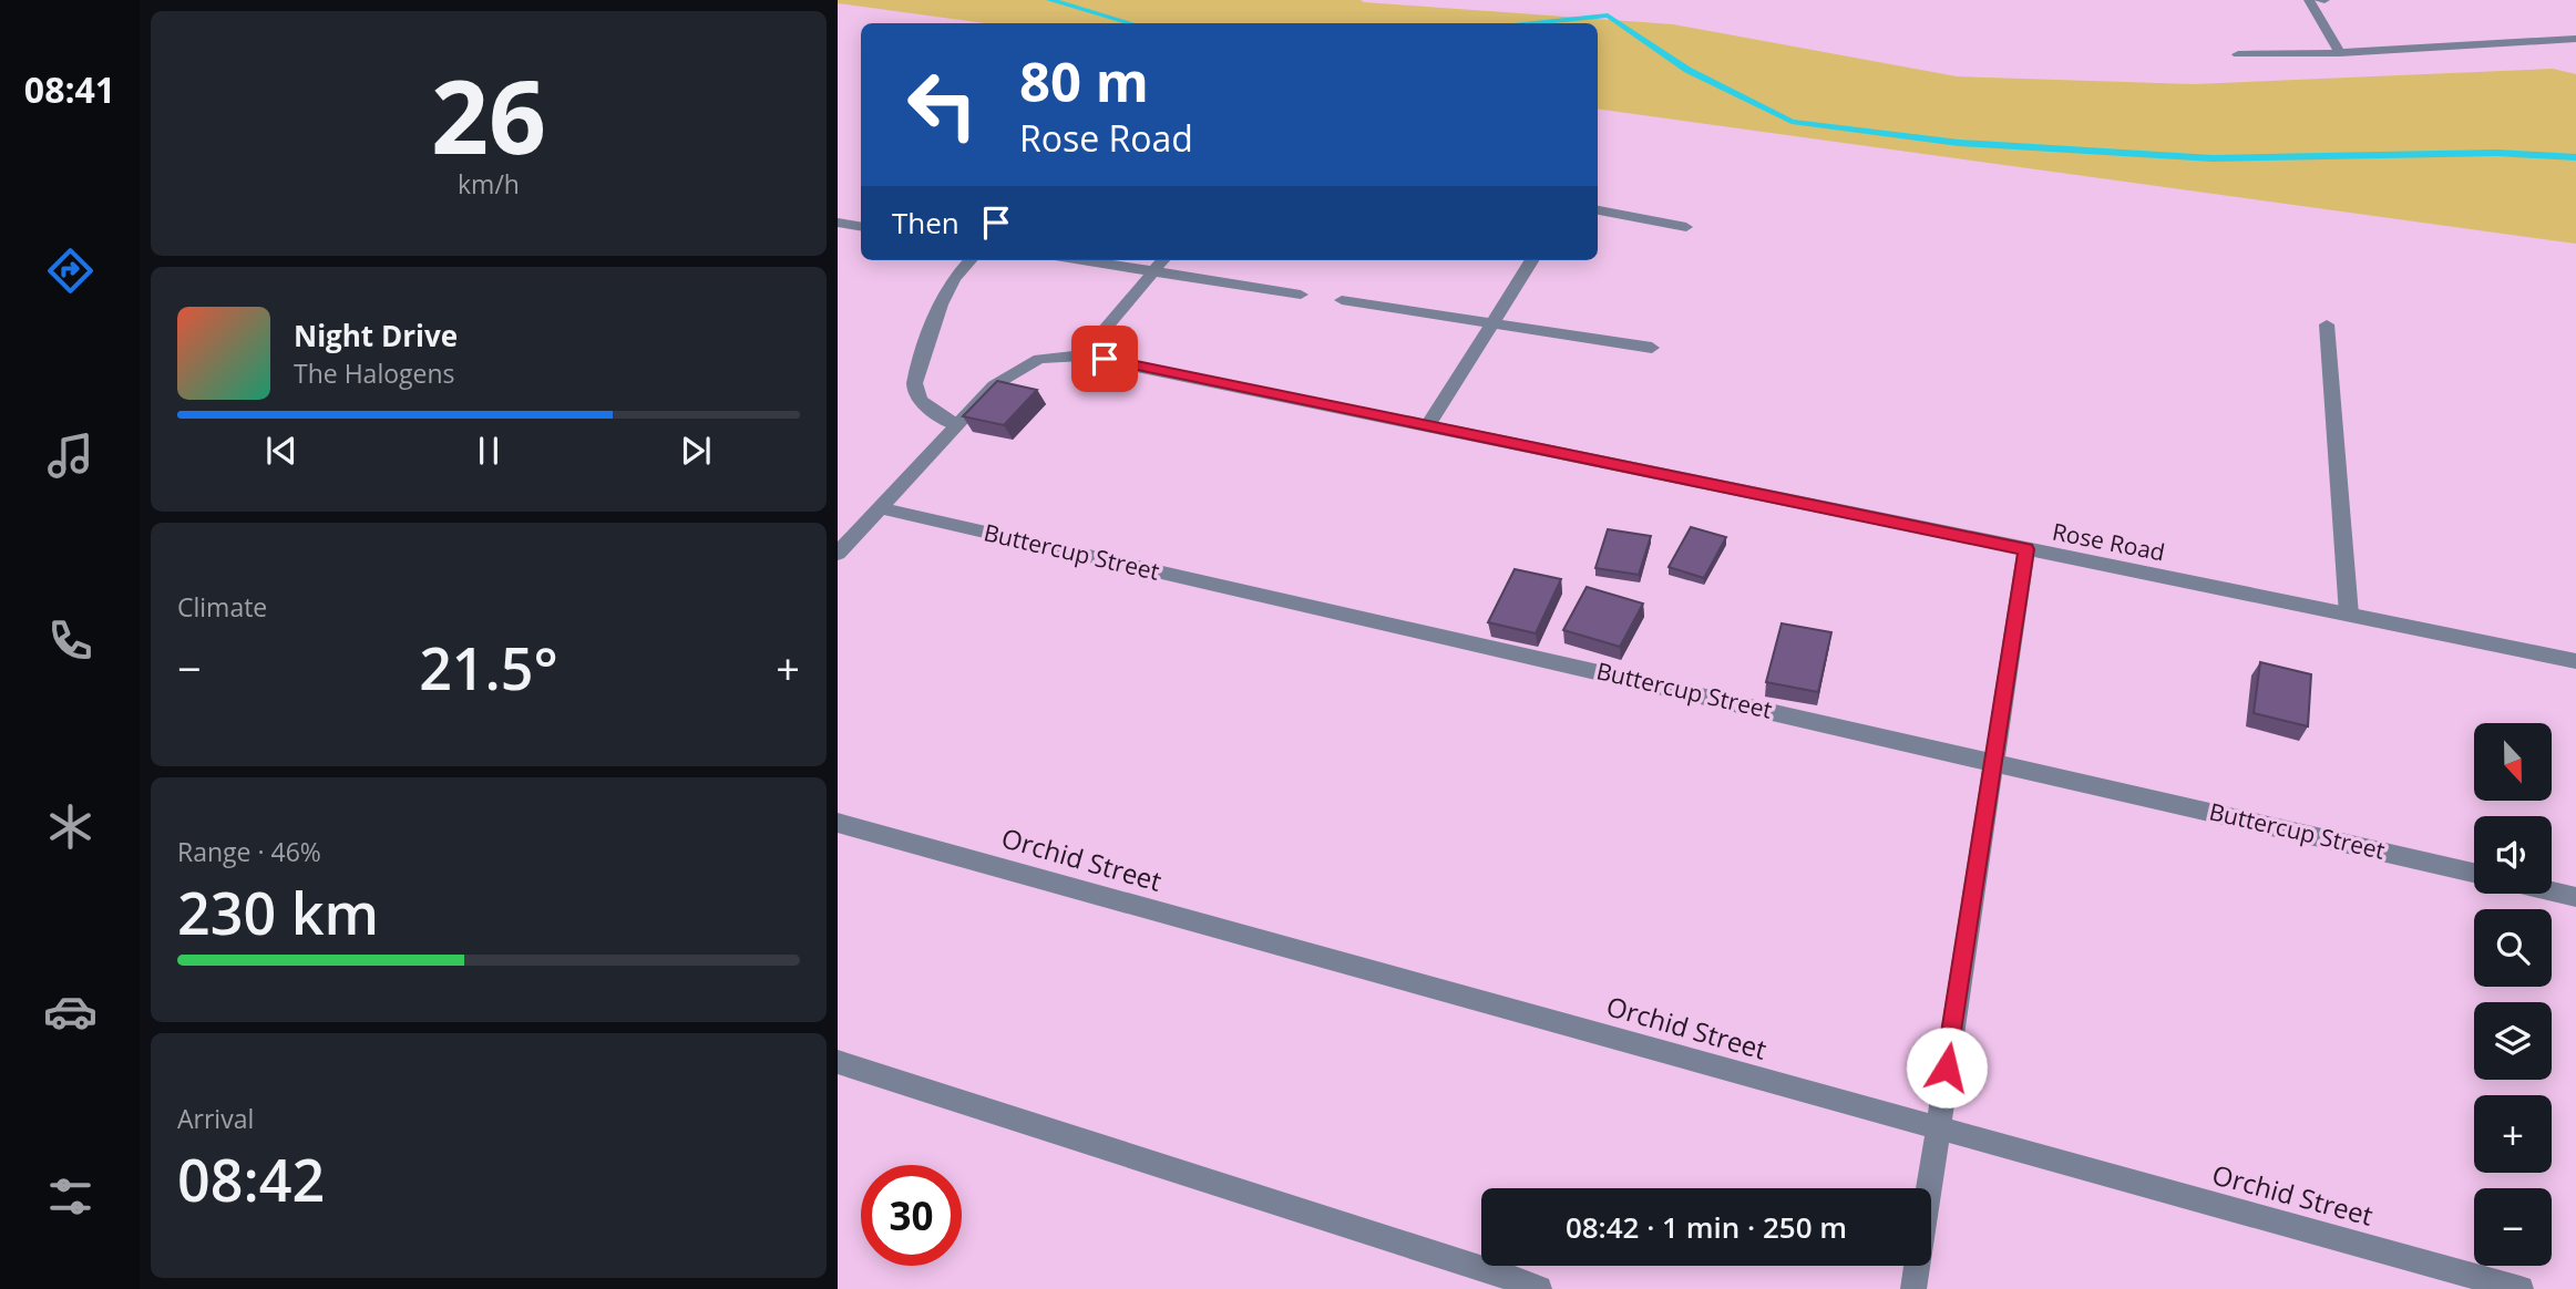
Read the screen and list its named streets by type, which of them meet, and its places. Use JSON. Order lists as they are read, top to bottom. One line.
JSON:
{"streets":{"street":["Rose Road","Buttercup Street","Orchid Street"]},"north":"bottom","page":{"tabs":"08:41","tile":[["26","km/h"],"Climate",["Range · 46%","230 km"],["Arrival","08:42"]],"turn":["80 m","Rose Road"],"then":"Then","song":["Night Drive","The Halogens"],"heat":["−","21.5°","+"],"map_buttons":["+","−"],"limit":"30","trip":"08:42 · 1 min · 250 m"}}
